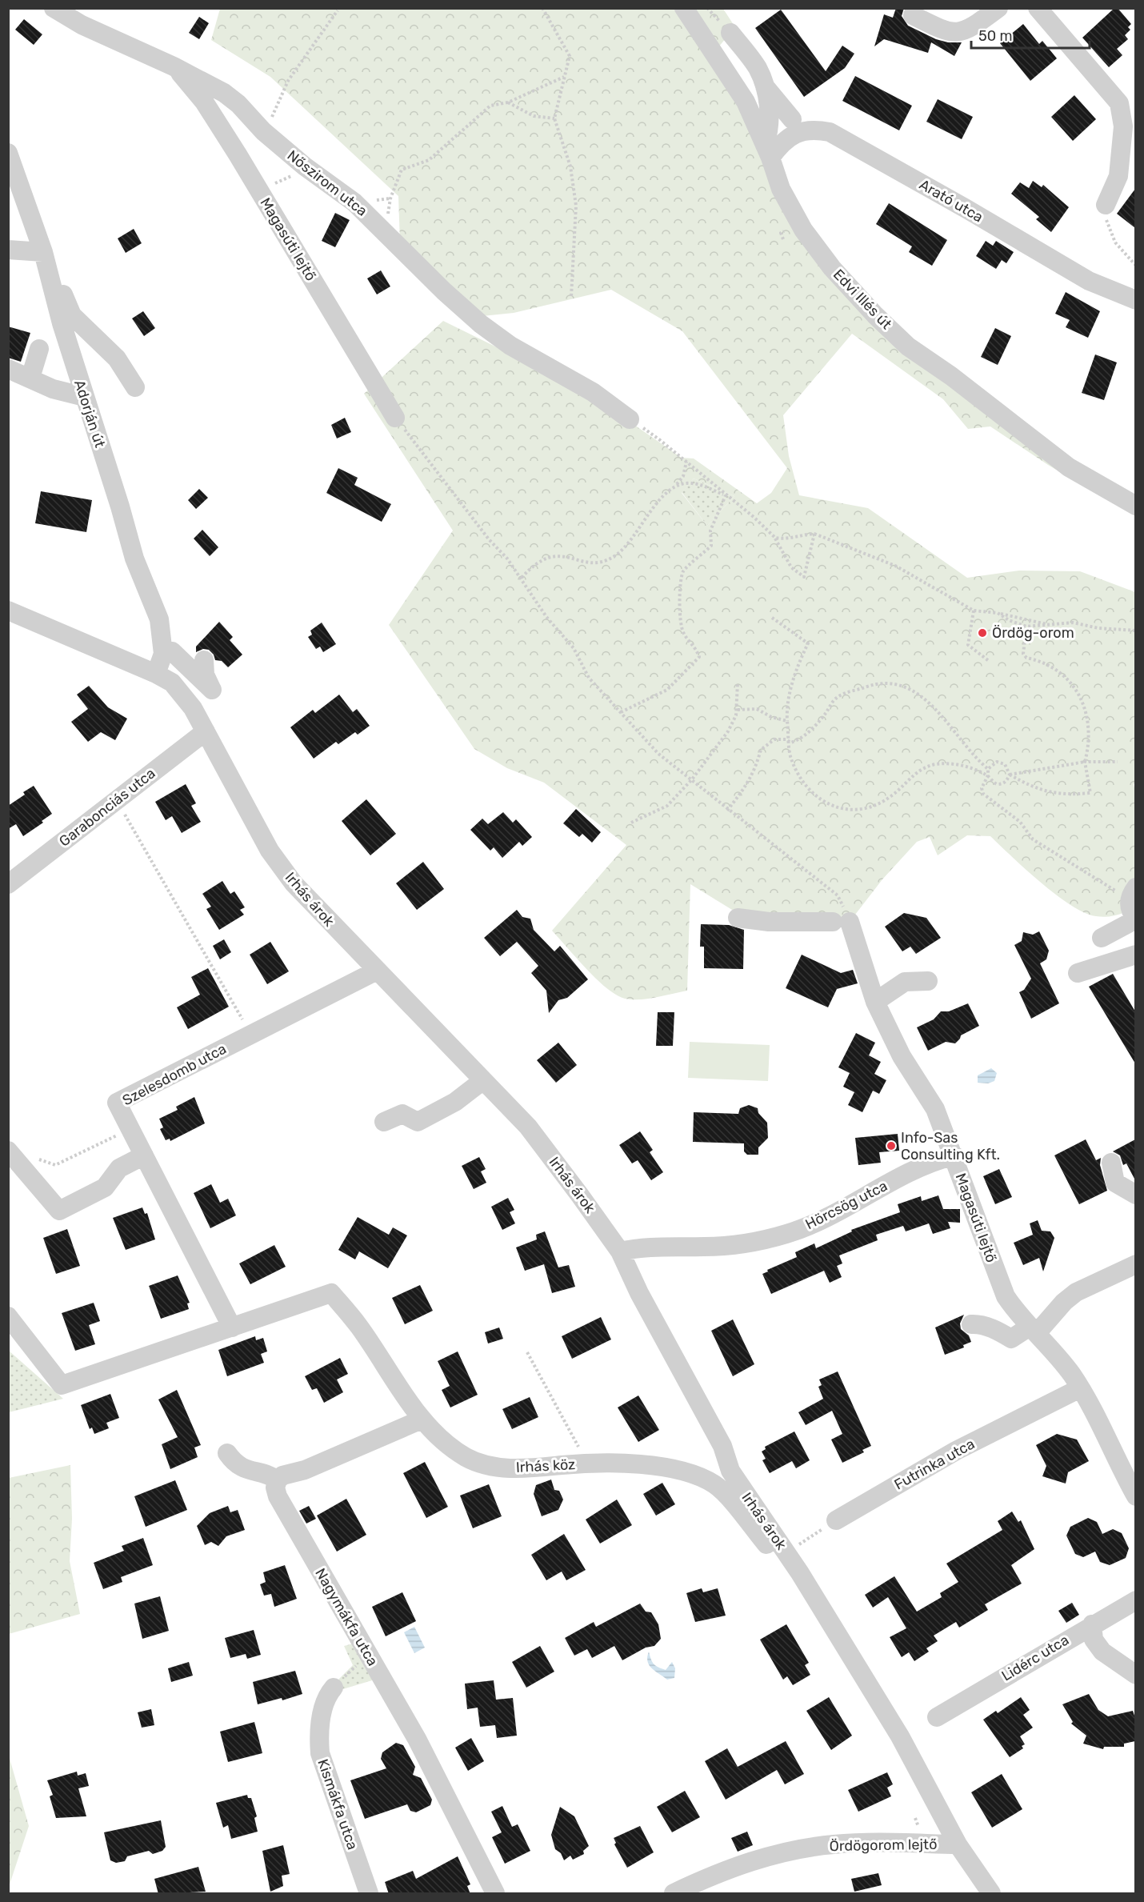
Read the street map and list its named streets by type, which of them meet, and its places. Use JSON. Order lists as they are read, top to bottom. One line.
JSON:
{"streets":{"street":["Nőszirom utca","Arató utca","Magasúti lejtő","Edvi Illés út","Adorján út","Garabonciás utca","Irhás árok","Szelesdomb utca","Hörcsög utca","Futrinka utca","Irhás köz","Nagymákfa utca","Lidérc utca","Kismákfa utca","Ördögorom lejtő"]},"crossings":[["Nőszirom utca","Magasúti lejtő"],["Arató utca","Edvi Illés út"],["Magasúti lejtő","Hörcsög utca"],["Magasúti lejtő","Futrinka utca"],["Adorján út","Irhás árok"],["Garabonciás utca","Irhás árok"],["Irhás árok","Szelesdomb utca"],["Irhás árok","Hörcsög utca"],["Irhás árok","Irhás köz"],["Irhás árok","Ördögorom lejtő"],["Szelesdomb utca","Irhás köz"]],"places":["Ördög-orom","Info-Sas Consulting Kft."],"scale_bar":"50 m"}
